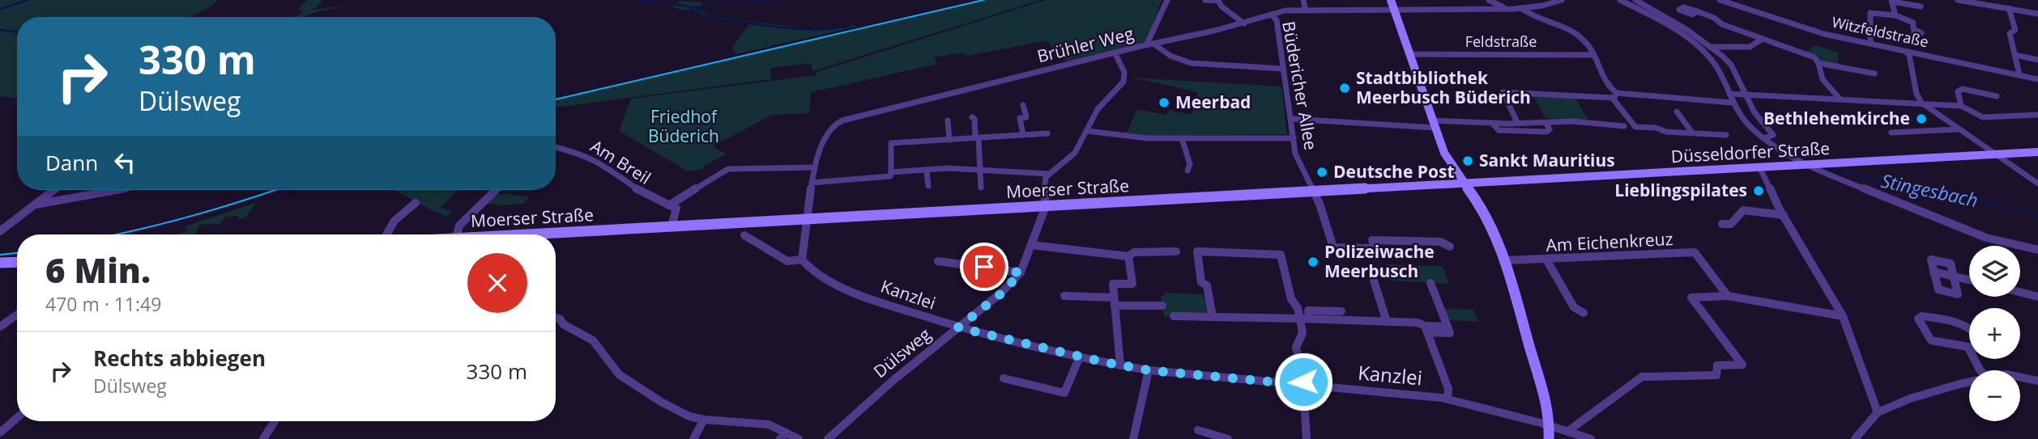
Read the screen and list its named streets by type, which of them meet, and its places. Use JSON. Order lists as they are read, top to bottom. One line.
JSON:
{"streets":{"main road":["Düsseldorfer Straße","Moerser Straße"],"street":["Witzfeldstraße","Feldstraße","Brühler Weg","Büdericher Allee","Am Breil","Am Eichenkreuz","Kanzlei","Dülsweg"]},"crossings":[["Brühler Weg","Büdericher Allee"],["Brühler Weg","Moerser Straße"],["Büdericher Allee","Moerser Straße"],["Düsseldorfer Straße","Moerser Straße"],["Moerser Straße","Dülsweg"],["Kanzlei","Dülsweg"]],"water":["Stingesbach"],"parks":["Friedhof Büderich"],"places":["Stadtbibliothek Meerbusch Büderich","Meerbad","Bethlehemkirche","Sankt Mauritius","Deutsche Post","Lieblingspilates","Polizeiwache Meerbusch"],"page":{"turn":["330 m","Dülsweg"],"then":"Dann","heading":["6 Min.","470 m · 11:49"],"map_buttons":["+","−"],"list":[{"name":"Rechts abbiegen","note":"Dülsweg","value":"330 m"}]}}
